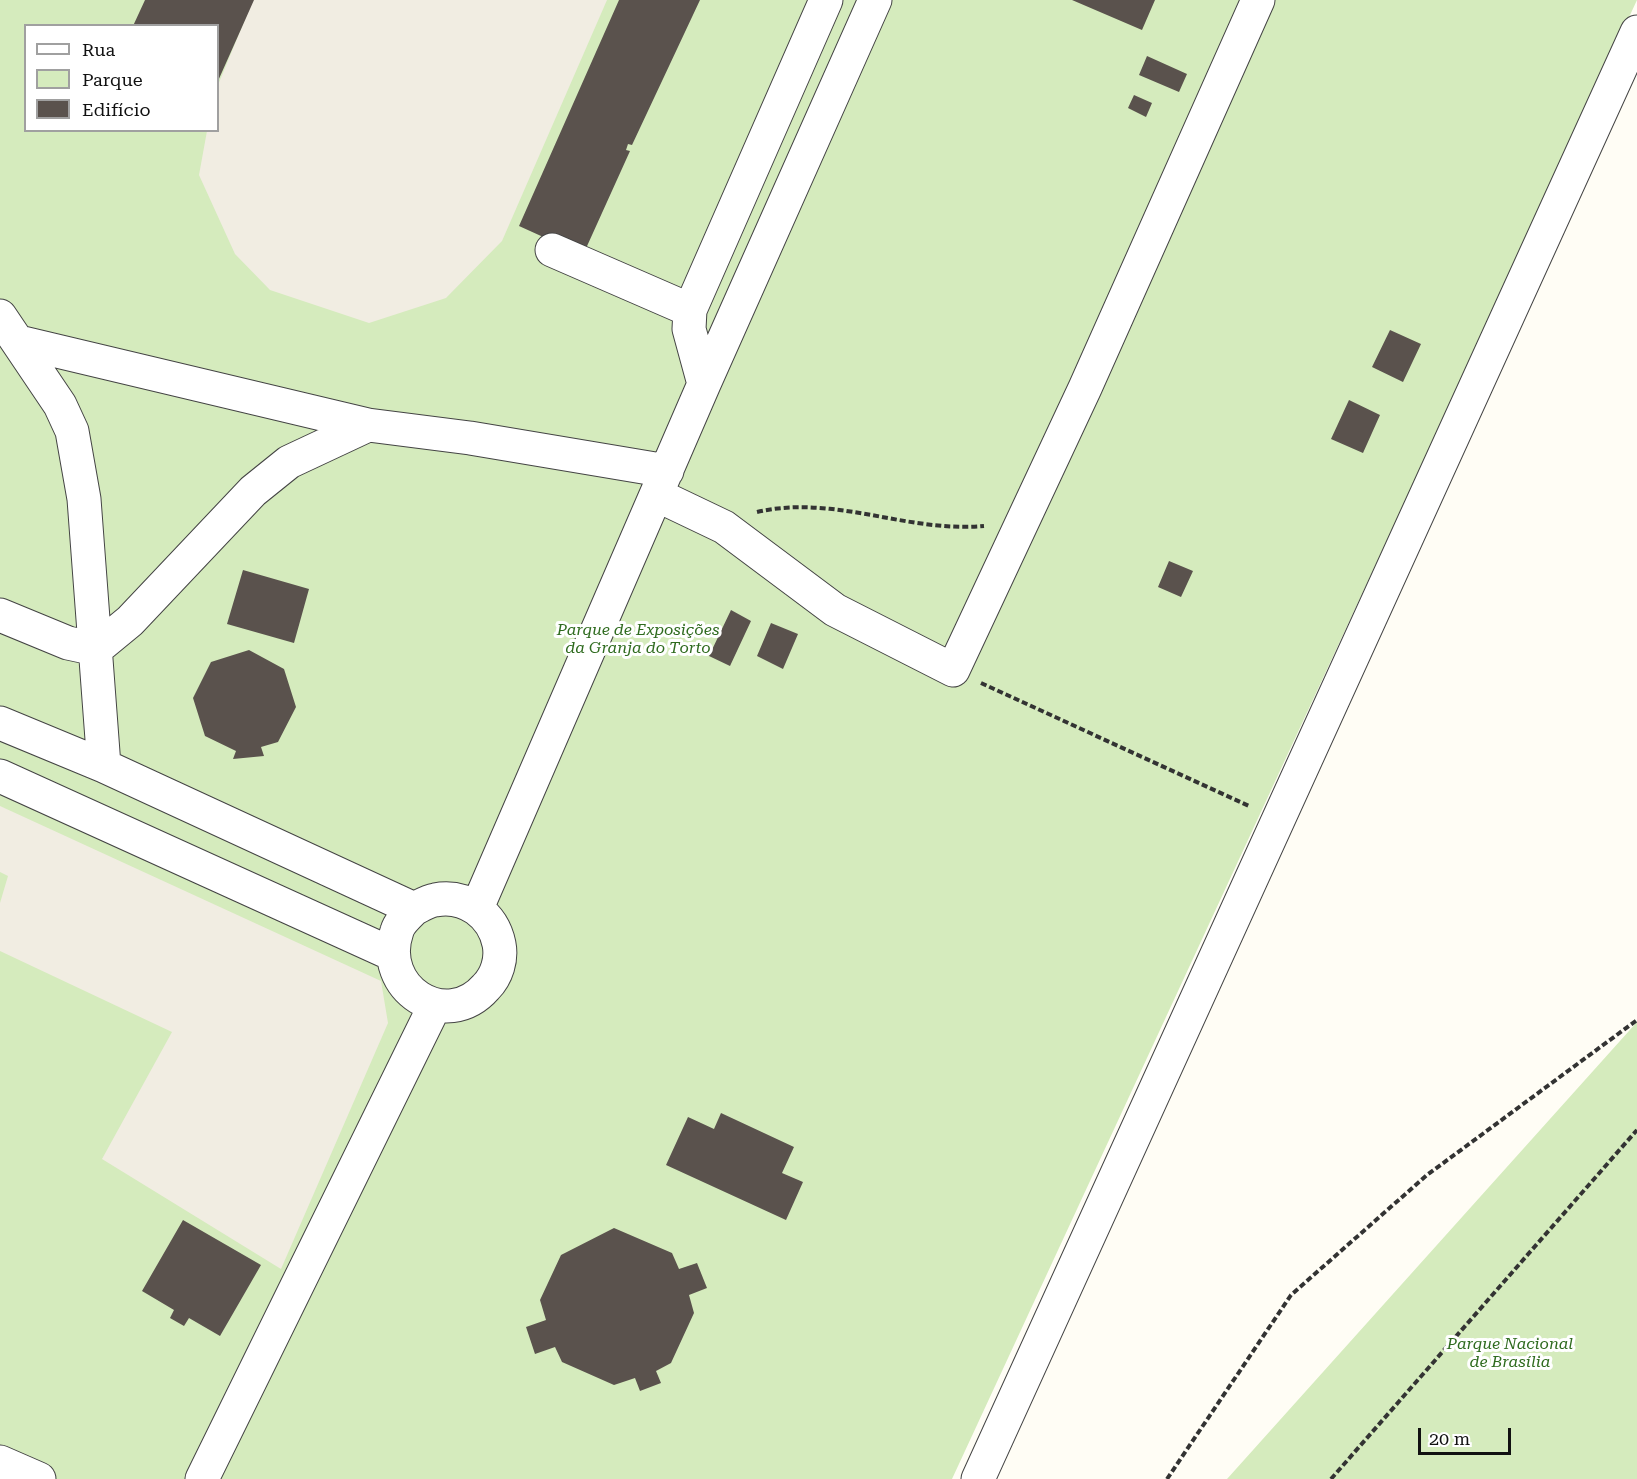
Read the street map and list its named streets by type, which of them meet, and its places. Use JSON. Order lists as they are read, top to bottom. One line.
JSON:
{"parks":["Parque de Exposições da Granja do Torto","Parque Nacional de Brasília"],"legend":["Rua","Parque","Edifício"],"scale_bar":"20 m"}
